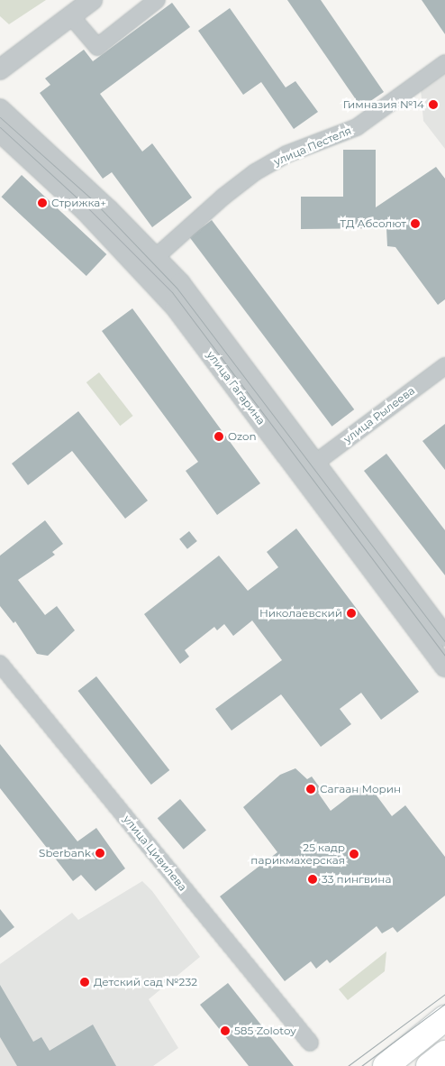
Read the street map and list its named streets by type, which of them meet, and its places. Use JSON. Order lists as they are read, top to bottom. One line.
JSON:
{"streets":{"street":["улица Пестеля","улица Гагарина","улица Рылеева","улица Цивилева"]},"crossings":[["улица Пестеля","улица Гагарина"],["улица Гагарина","улица Рылеева"]],"places":["Гимназия №14","Стрижка+","ТД Абсолют","Ozon","Николаевский","Сагаан Морин","Sberbank","25 кадр парикмахерская","33 пингвина","Детский сад №232","585 Zolotoy"]}
